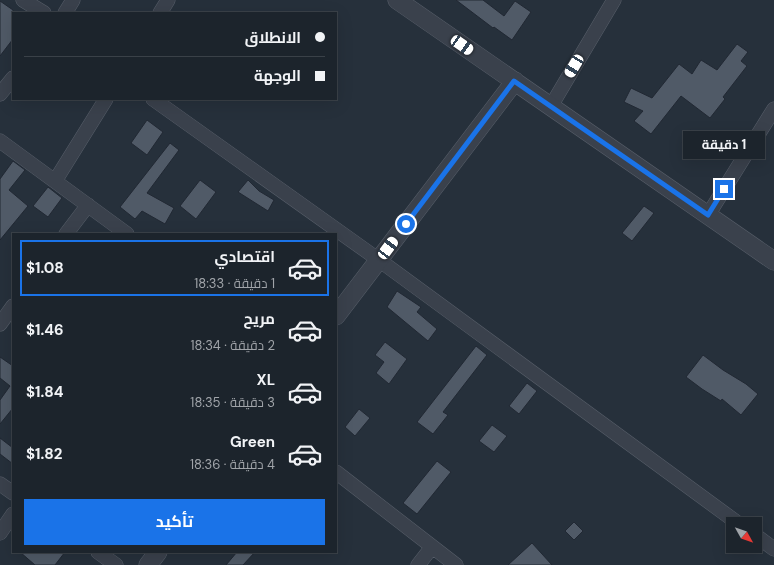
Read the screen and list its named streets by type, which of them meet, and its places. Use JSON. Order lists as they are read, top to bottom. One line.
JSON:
{"north":"bottom right","page":{"banner":["الانطلاق","الوجهة"],"bubble":"1 دقيقة","list":[{"name":"اقتصادي","note":"1 دقيقة · 18:33","value":"$1.08"},{"name":"مريح","note":"2 دقيقة · 18:34","value":"$1.46"},{"name":"XL","note":"3 دقيقة · 18:35","value":"$1.84"},{"name":"Green","note":"4 دقيقة · 18:36","value":"$1.82"}],"buttons":"تأكيد"}}
